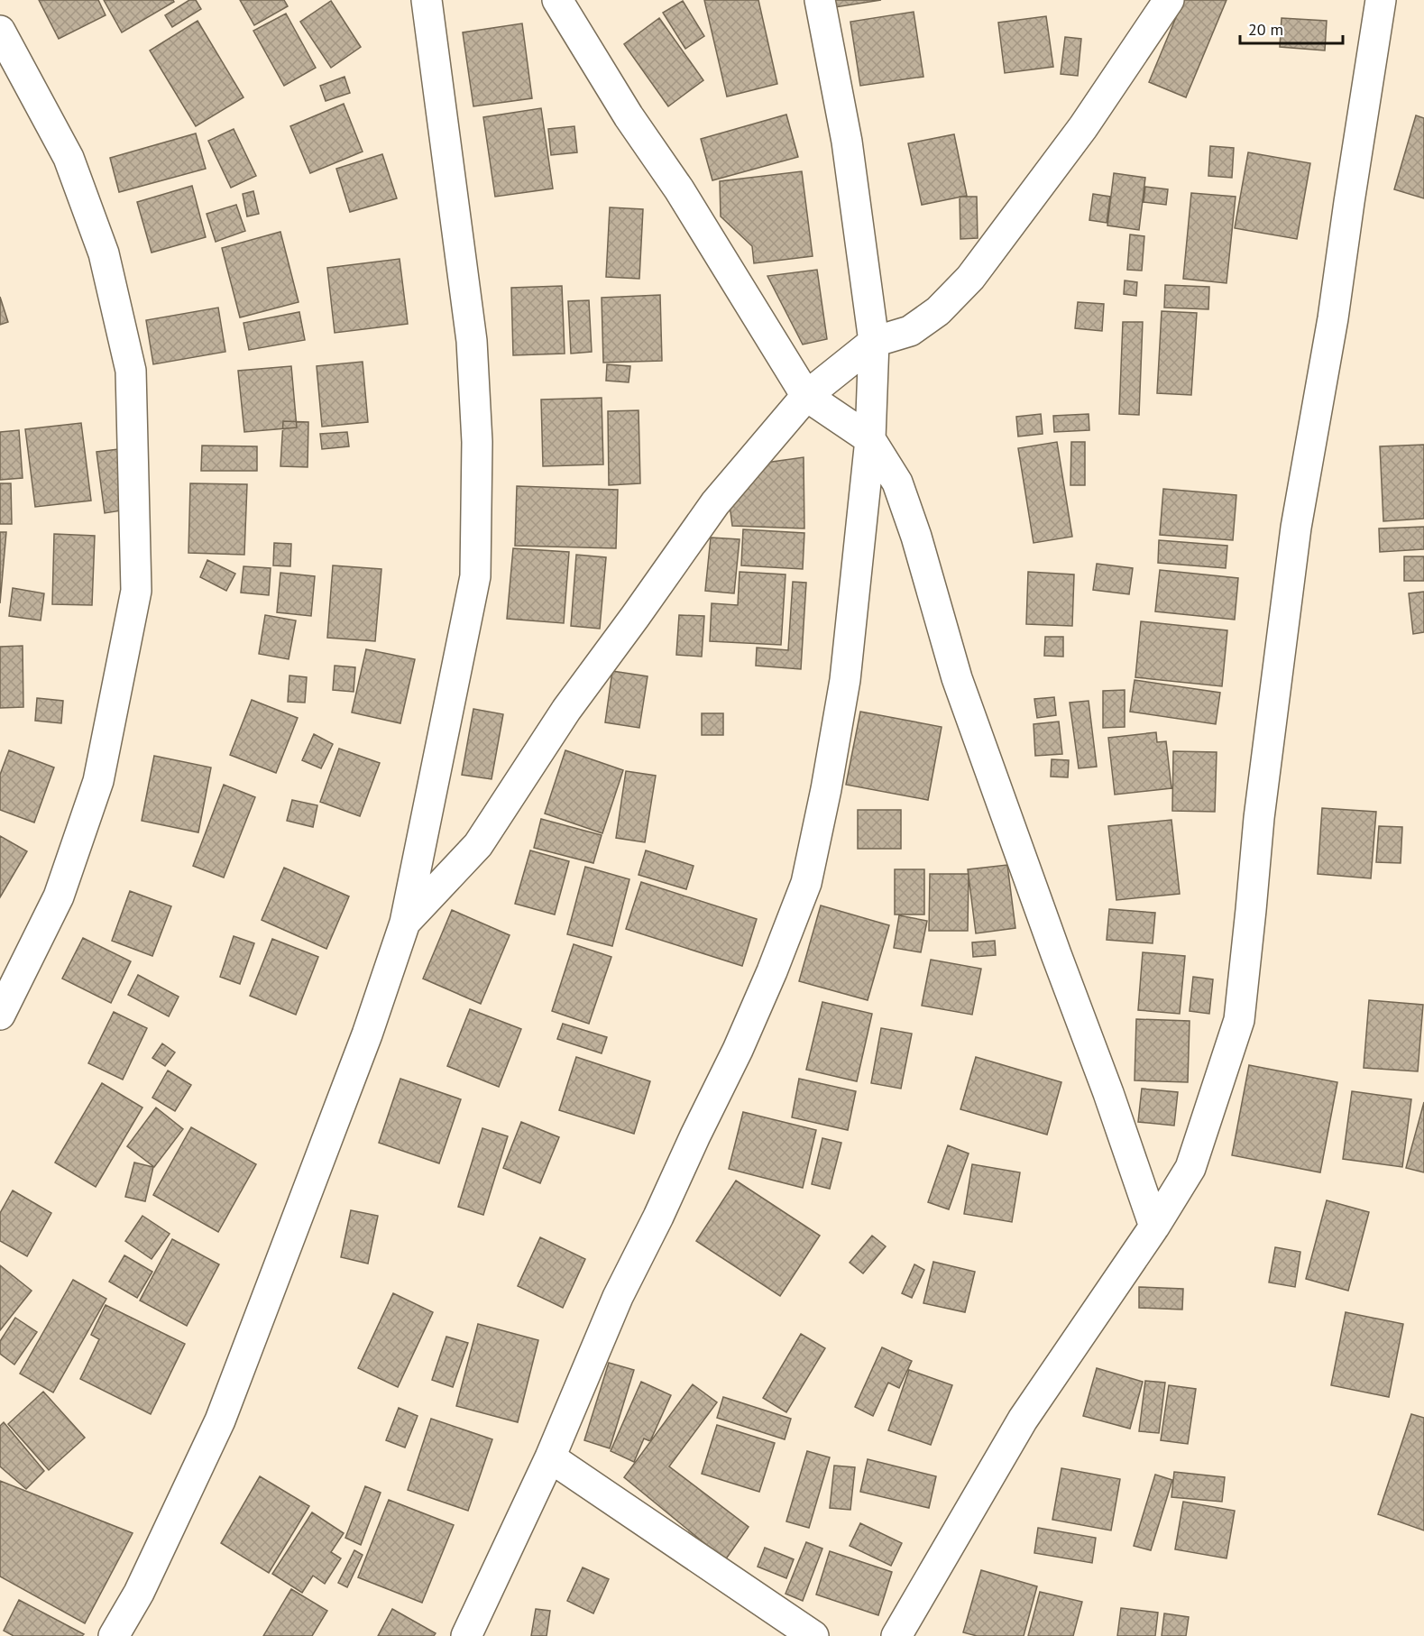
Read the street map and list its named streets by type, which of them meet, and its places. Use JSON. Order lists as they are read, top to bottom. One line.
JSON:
{"scale_bar":"20 m"}
